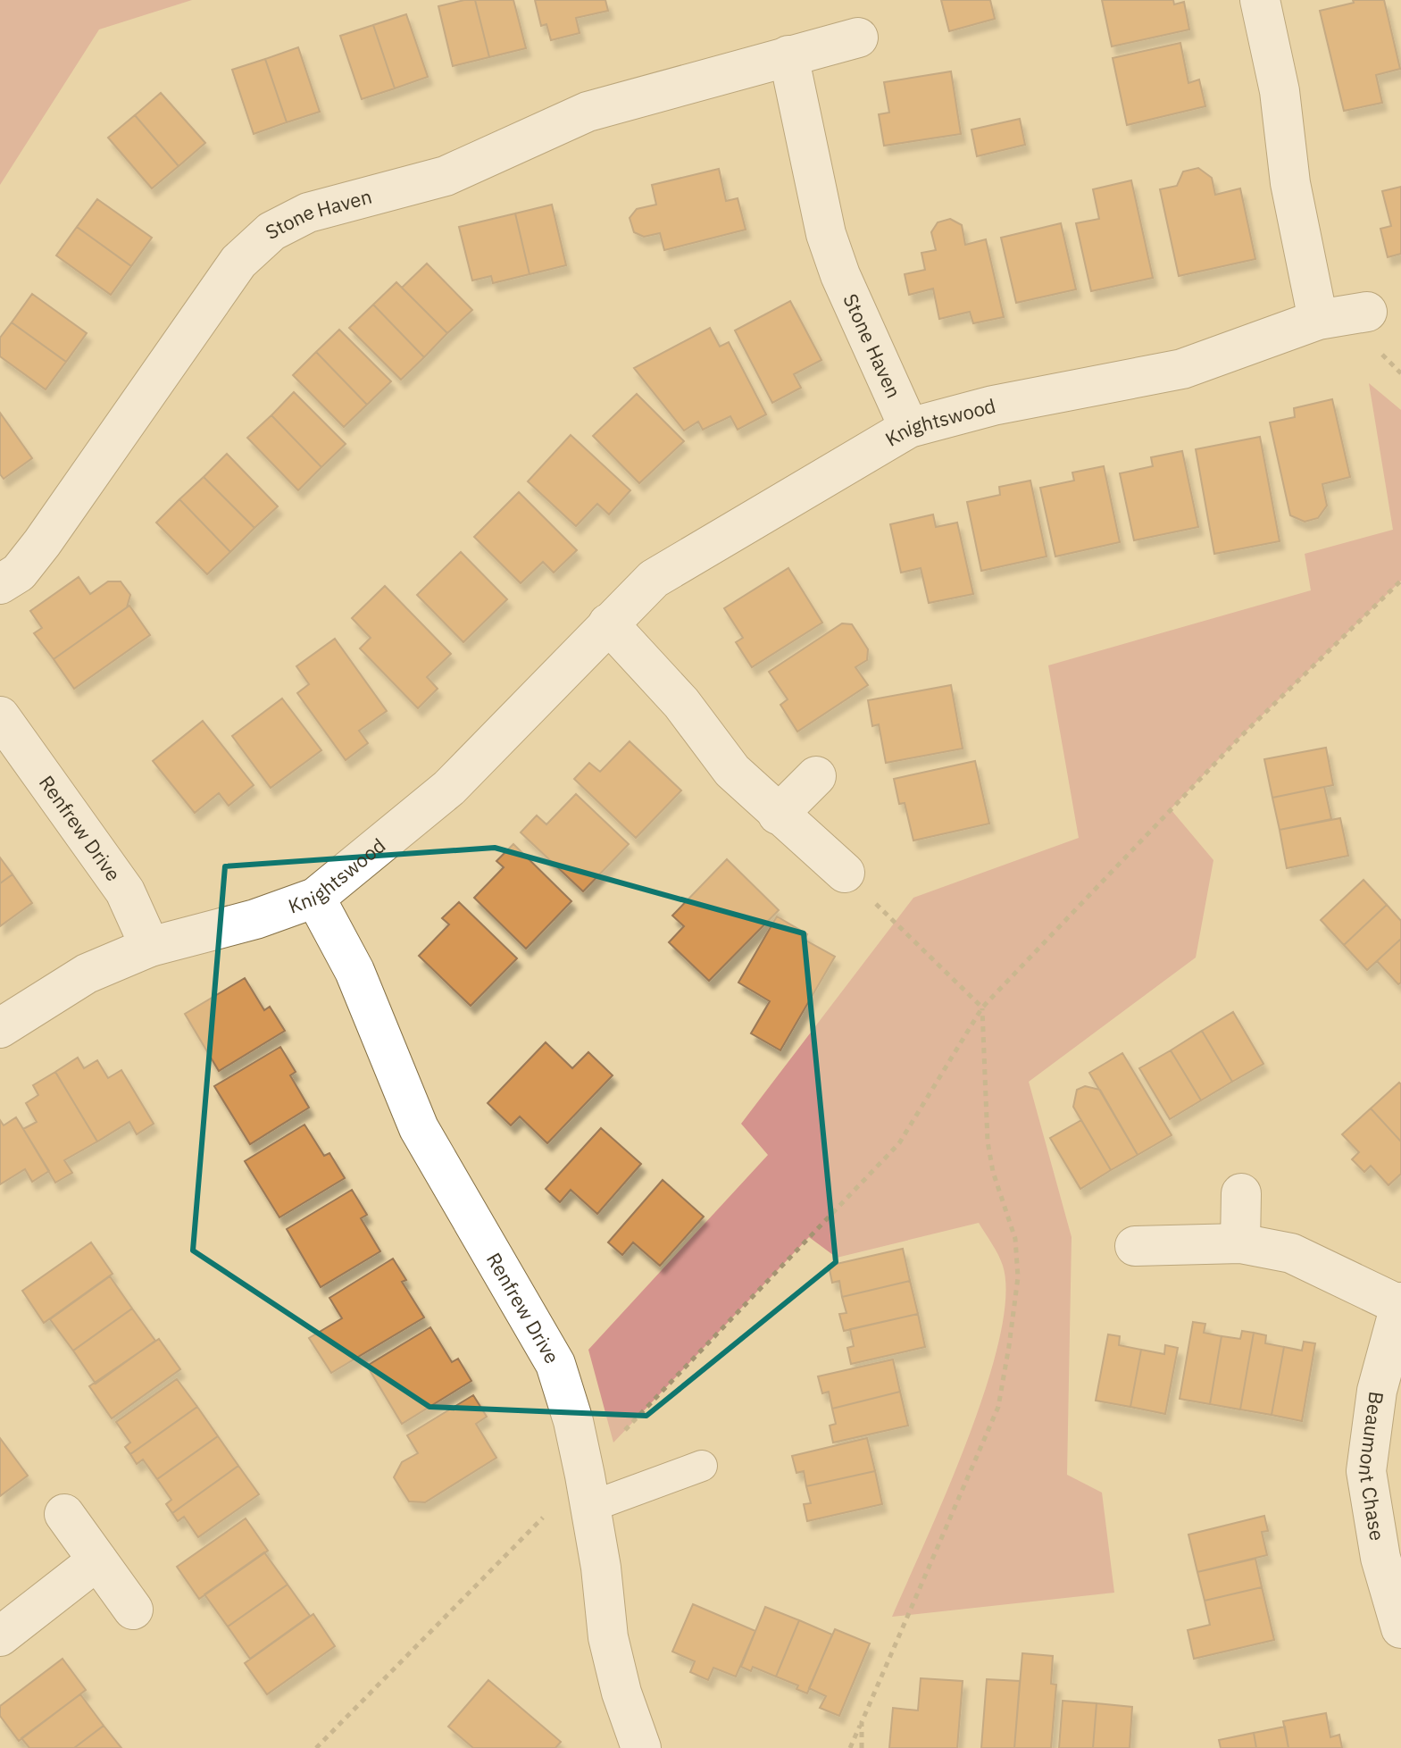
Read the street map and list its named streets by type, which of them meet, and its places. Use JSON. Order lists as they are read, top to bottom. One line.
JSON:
{"streets":{"street":["Stone Haven","Knightswood","Renfrew Drive","Beaumont Chase"]},"crossings":[["Stone Haven","Knightswood"],["Knightswood","Renfrew Drive"]]}
